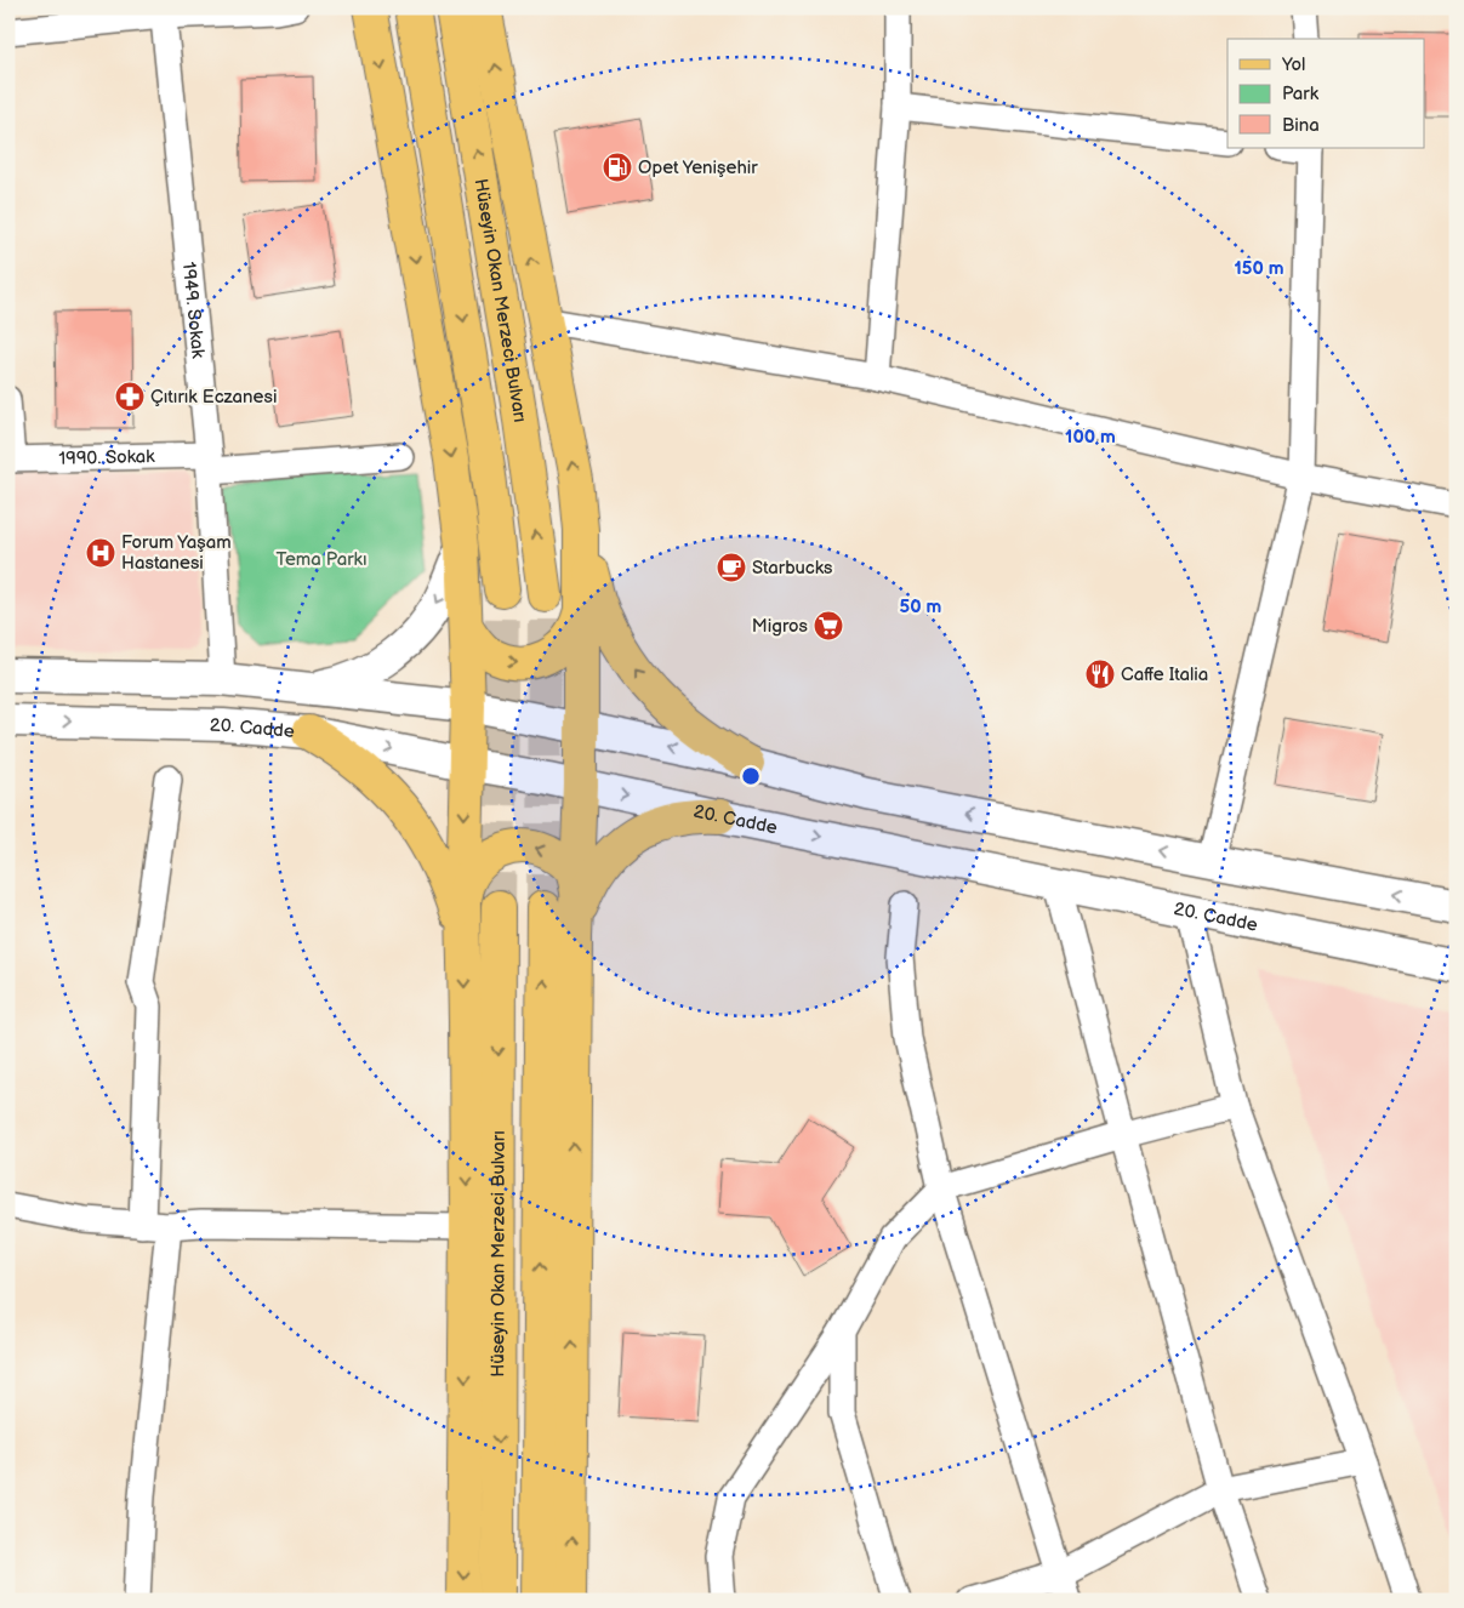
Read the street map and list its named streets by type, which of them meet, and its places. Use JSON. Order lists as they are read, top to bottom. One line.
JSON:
{"streets":{"main road":["Hüseyin Okan Merzeci Bulvarı"],"street":["1949. Sokak","1990. Sokak","20. Cadde"]},"crossings":[["1949. Sokak","1990. Sokak"]],"parks":["Tema Parkı"],"places":{"fuel station":["Opet Yenişehir"],"pharmacy":["Çıtırık Eczanesi"],"hospital":["Forum Yaşam Hastanesi"],"cafe":["Starbucks"],"supermarket":["Migros"],"restaurant":["Caffe Italia"]},"legend":["Yol","Park","Bina"],"rings":["150 m","100 m","50 m"]}
